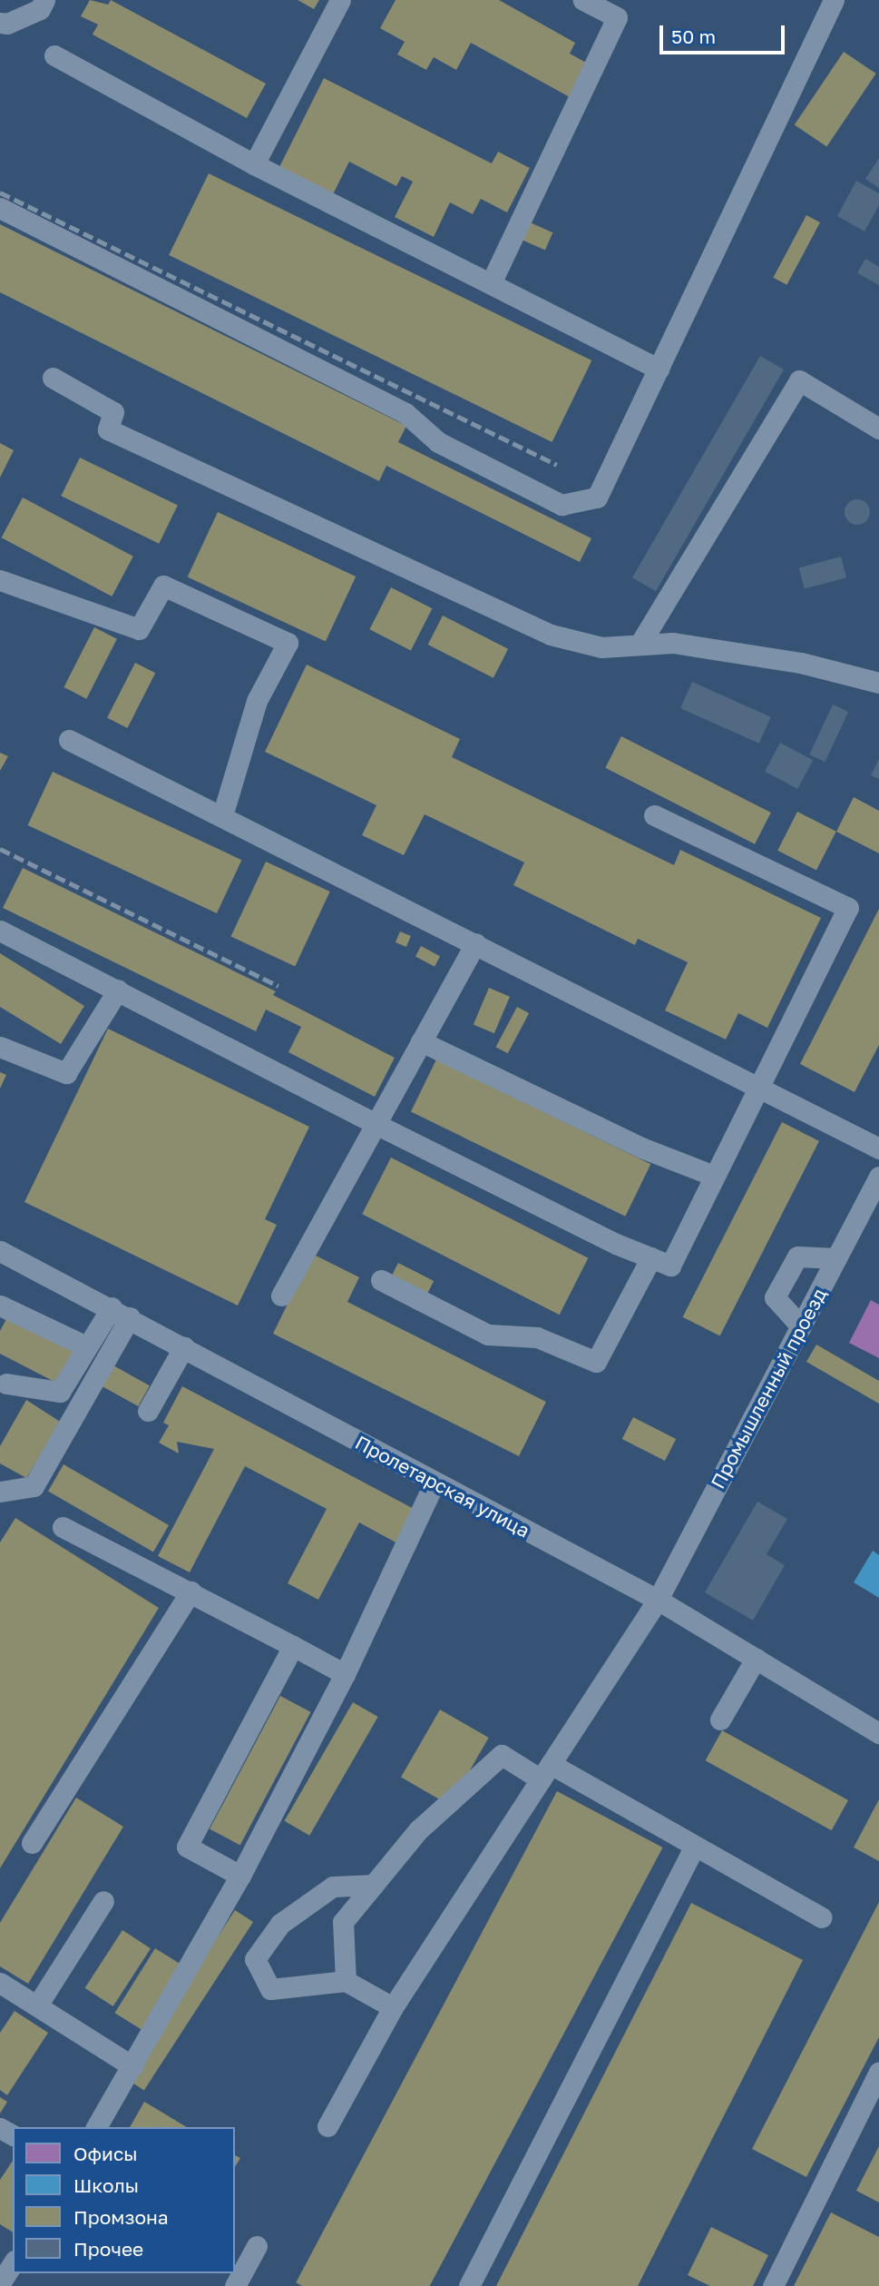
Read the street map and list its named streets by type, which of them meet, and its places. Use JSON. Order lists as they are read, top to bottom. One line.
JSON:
{"streets":{"street":["Промышленный проезд","Пролетарская улица"]},"crossings":[["Промышленный проезд","Пролетарская улица"]],"legend":["Офисы","Школы","Промзона","Прочее"],"scale_bar":"50 m"}
